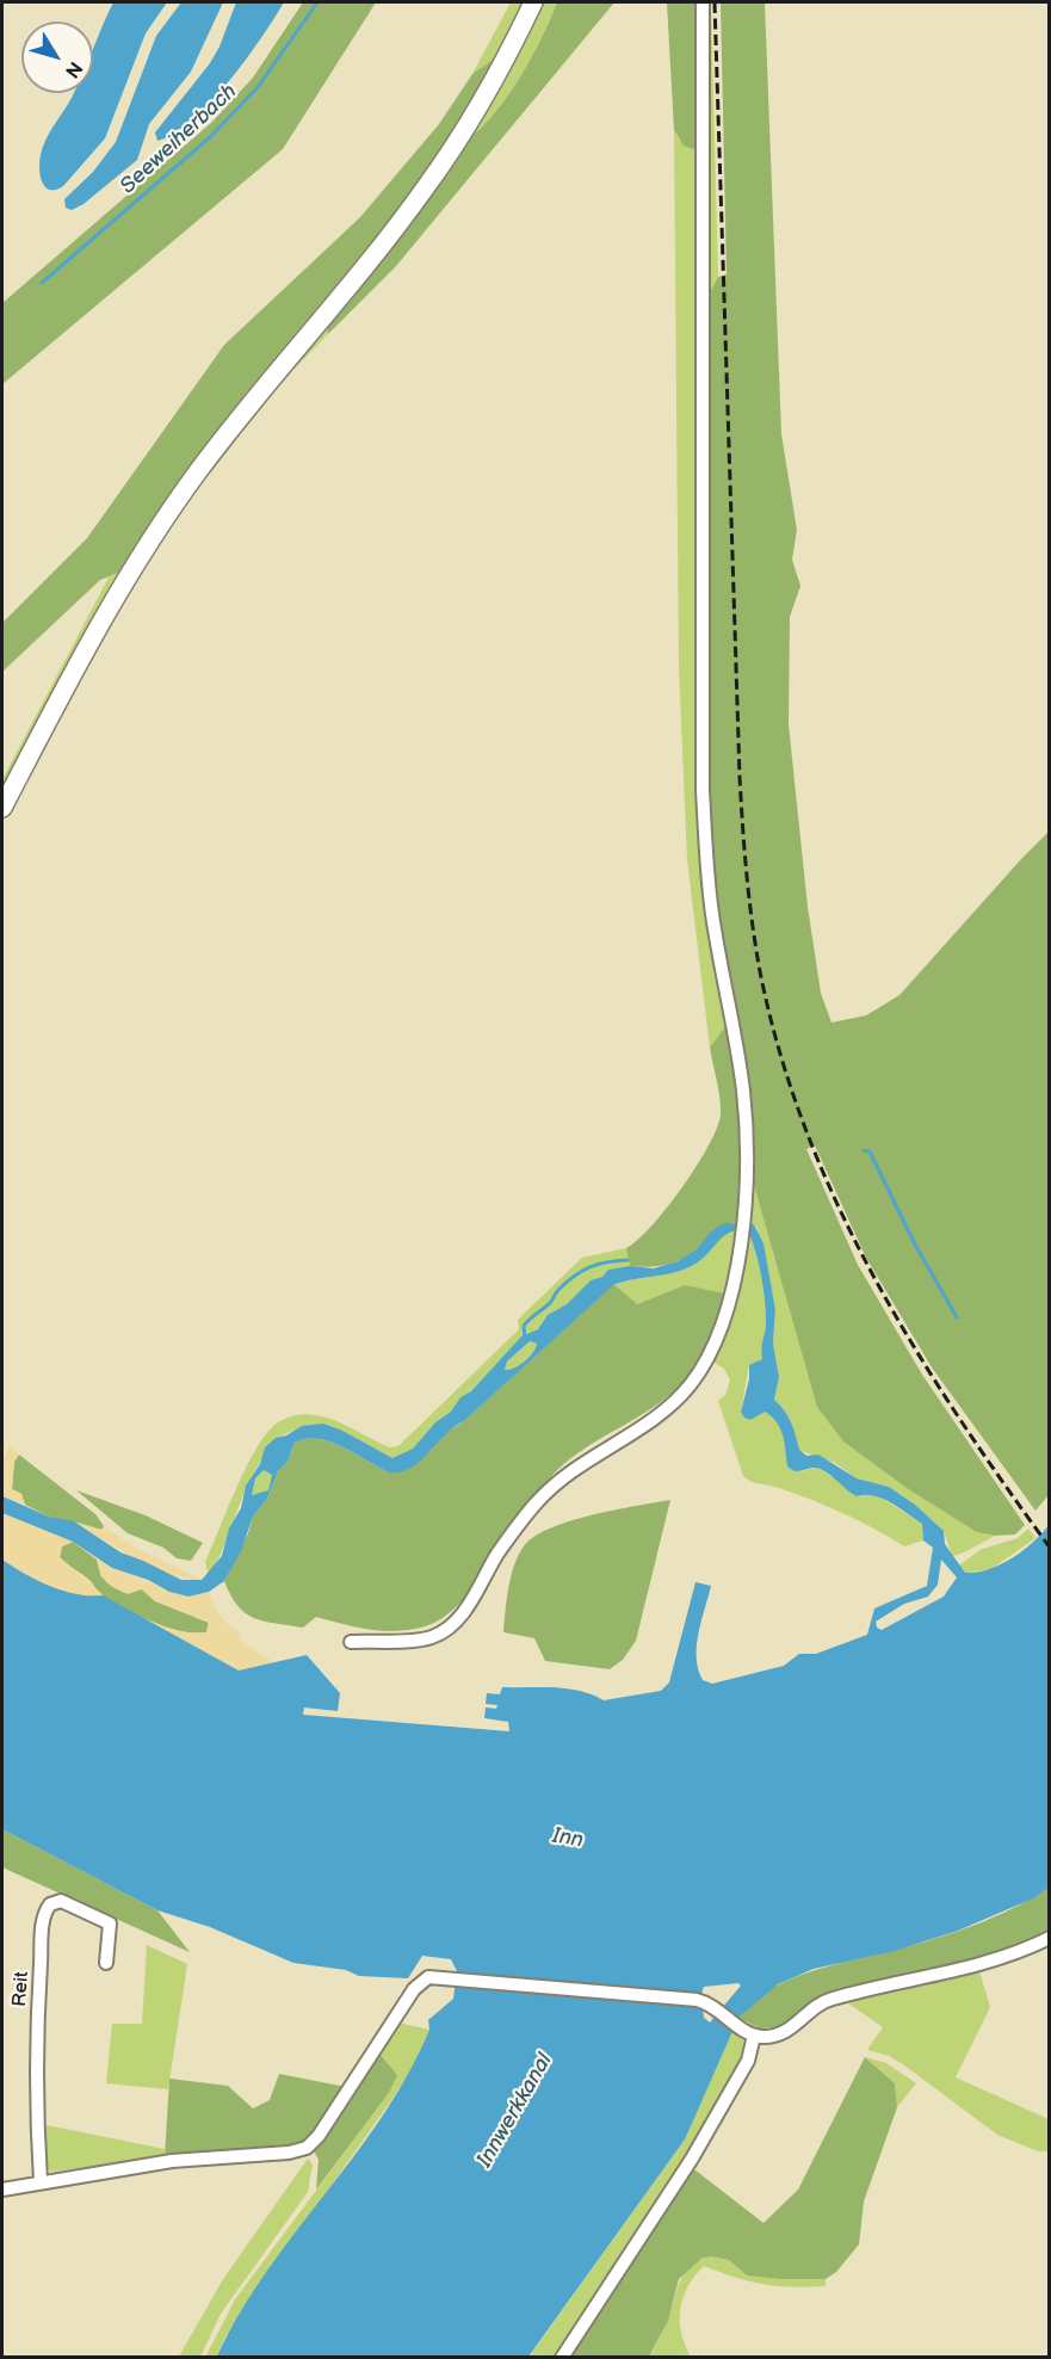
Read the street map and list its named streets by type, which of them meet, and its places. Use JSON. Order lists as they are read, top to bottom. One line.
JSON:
{"streets":{"street":["Reit"]},"water":["Seeweiherbach","Inn","Innwerkkanal"],"north":"bottom right"}
